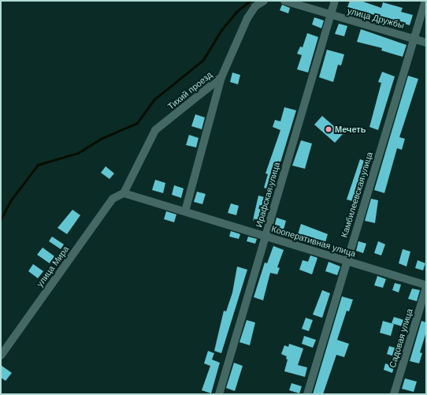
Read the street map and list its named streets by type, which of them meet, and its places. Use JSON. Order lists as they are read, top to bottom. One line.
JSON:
{"streets":{"street":["улица Дружбы","Тихий проезд","Ирафская улица","Камбилеевская улица","Кооперативная улица","улица Мира","Садовая улица"]},"crossings":[["улица Дружбы","Ирафская улица"],["улица Дружбы","Камбилеевская улица"],["Тихий проезд","Кооперативная улица"],["Тихий проезд","улица Мира"],["Ирафская улица","Кооперативная улица"],["Камбилеевская улица","Кооперативная улица"],["Кооперативная улица","улица Мира"],["Кооперативная улица","Садовая улица"]],"places":["Мечеть"]}
